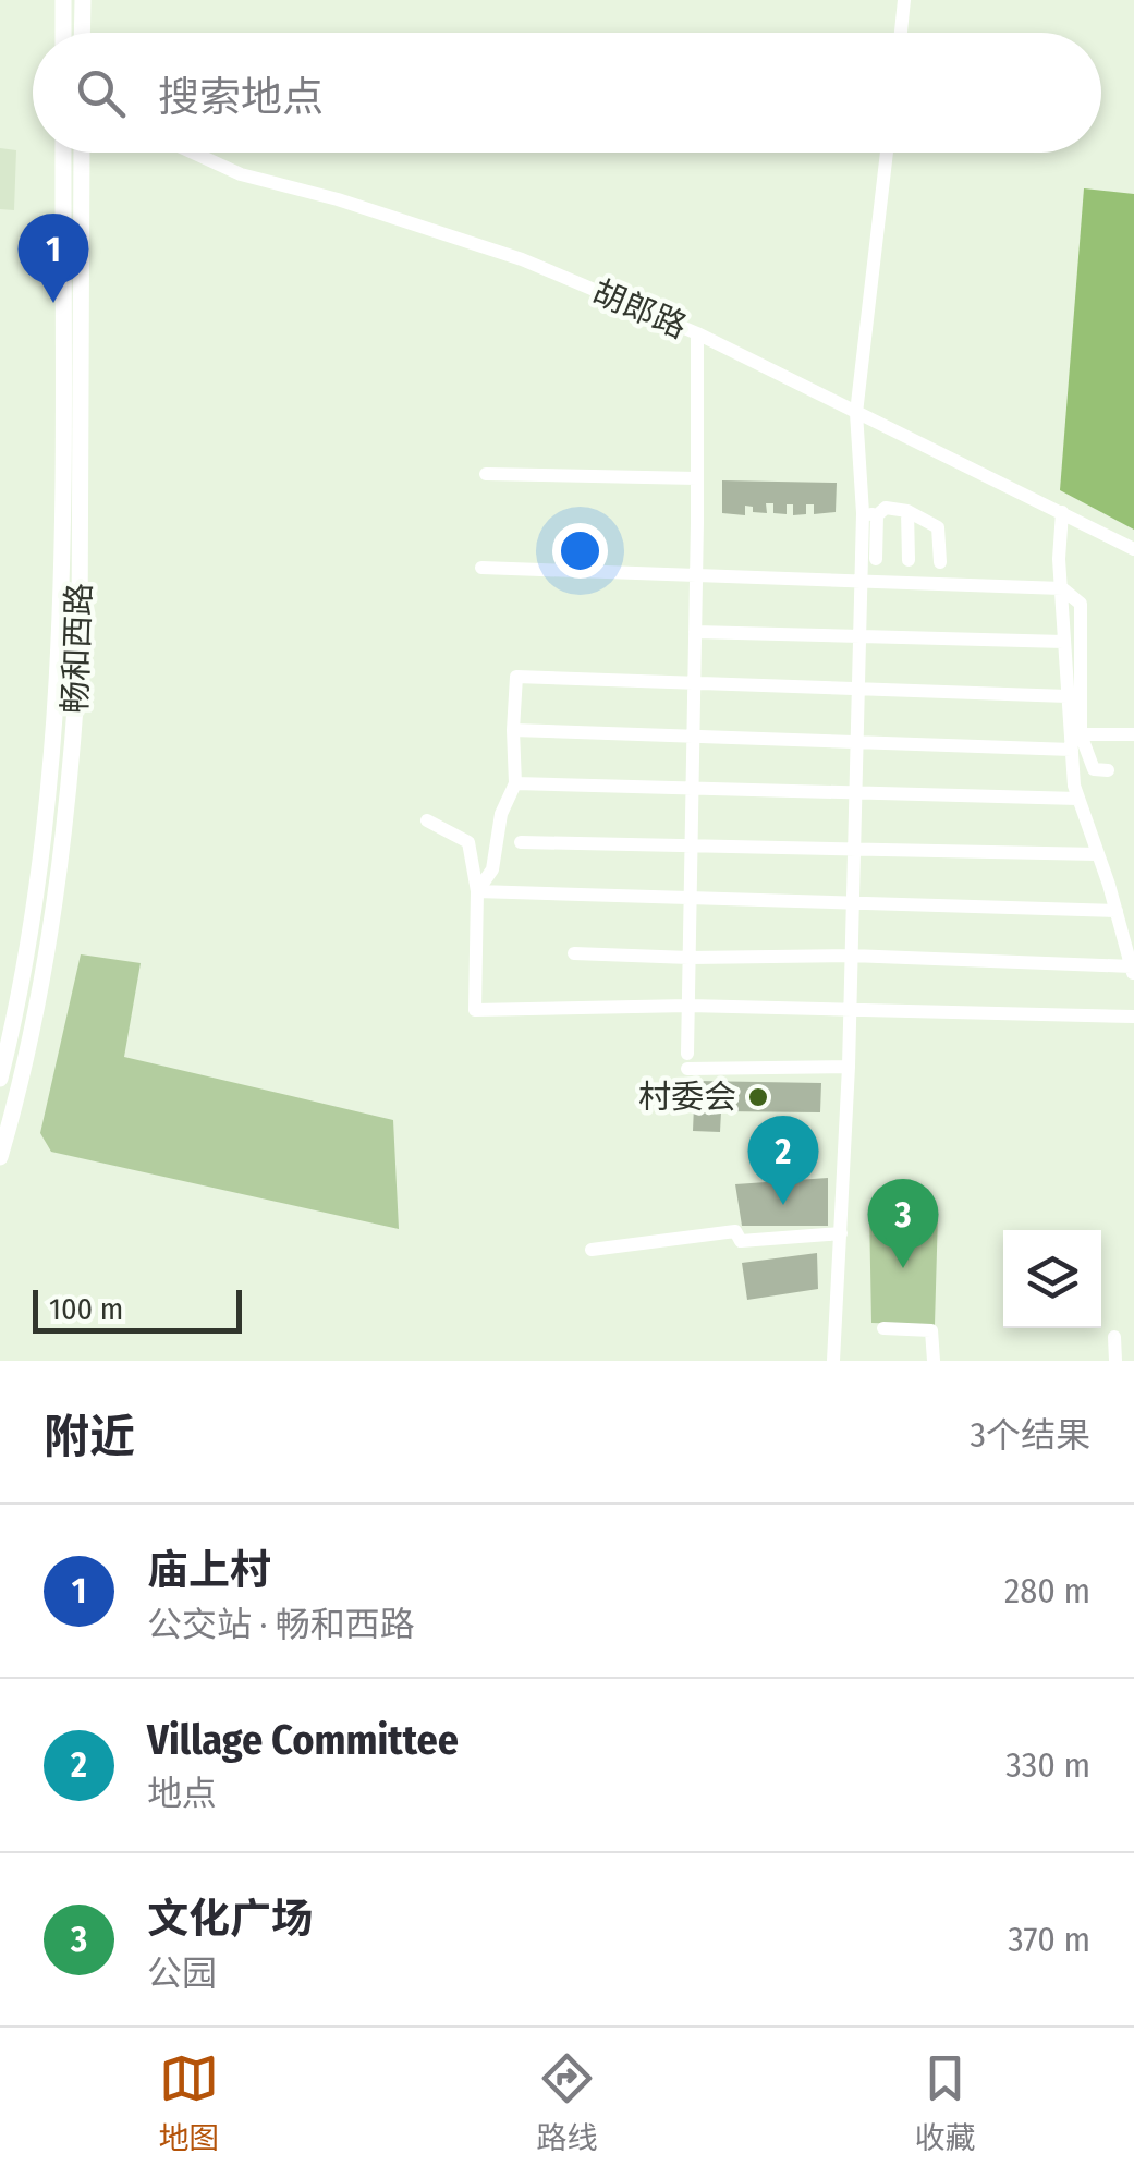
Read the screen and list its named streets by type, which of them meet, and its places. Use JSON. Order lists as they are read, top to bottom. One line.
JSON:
{"streets":{"main road":["畅和西路"],"street":["胡郎路"]},"places":["村委会"],"scale_bar":"100 m","page":{"search":"搜索地点","pins":["1","2","3"],"scale":"100 m","heading":["附近","3个结果"],"list":[{"mark":"1","name":"庙上村","note":"公交站 · 畅和西路","value":"280 m"},{"mark":"2","name":"Village Committee","note":"地点","value":"330 m"},{"mark":"3","name":"文化广场","note":"公园","value":"370 m"}],"nav":["地图","路线","收藏"]}}
